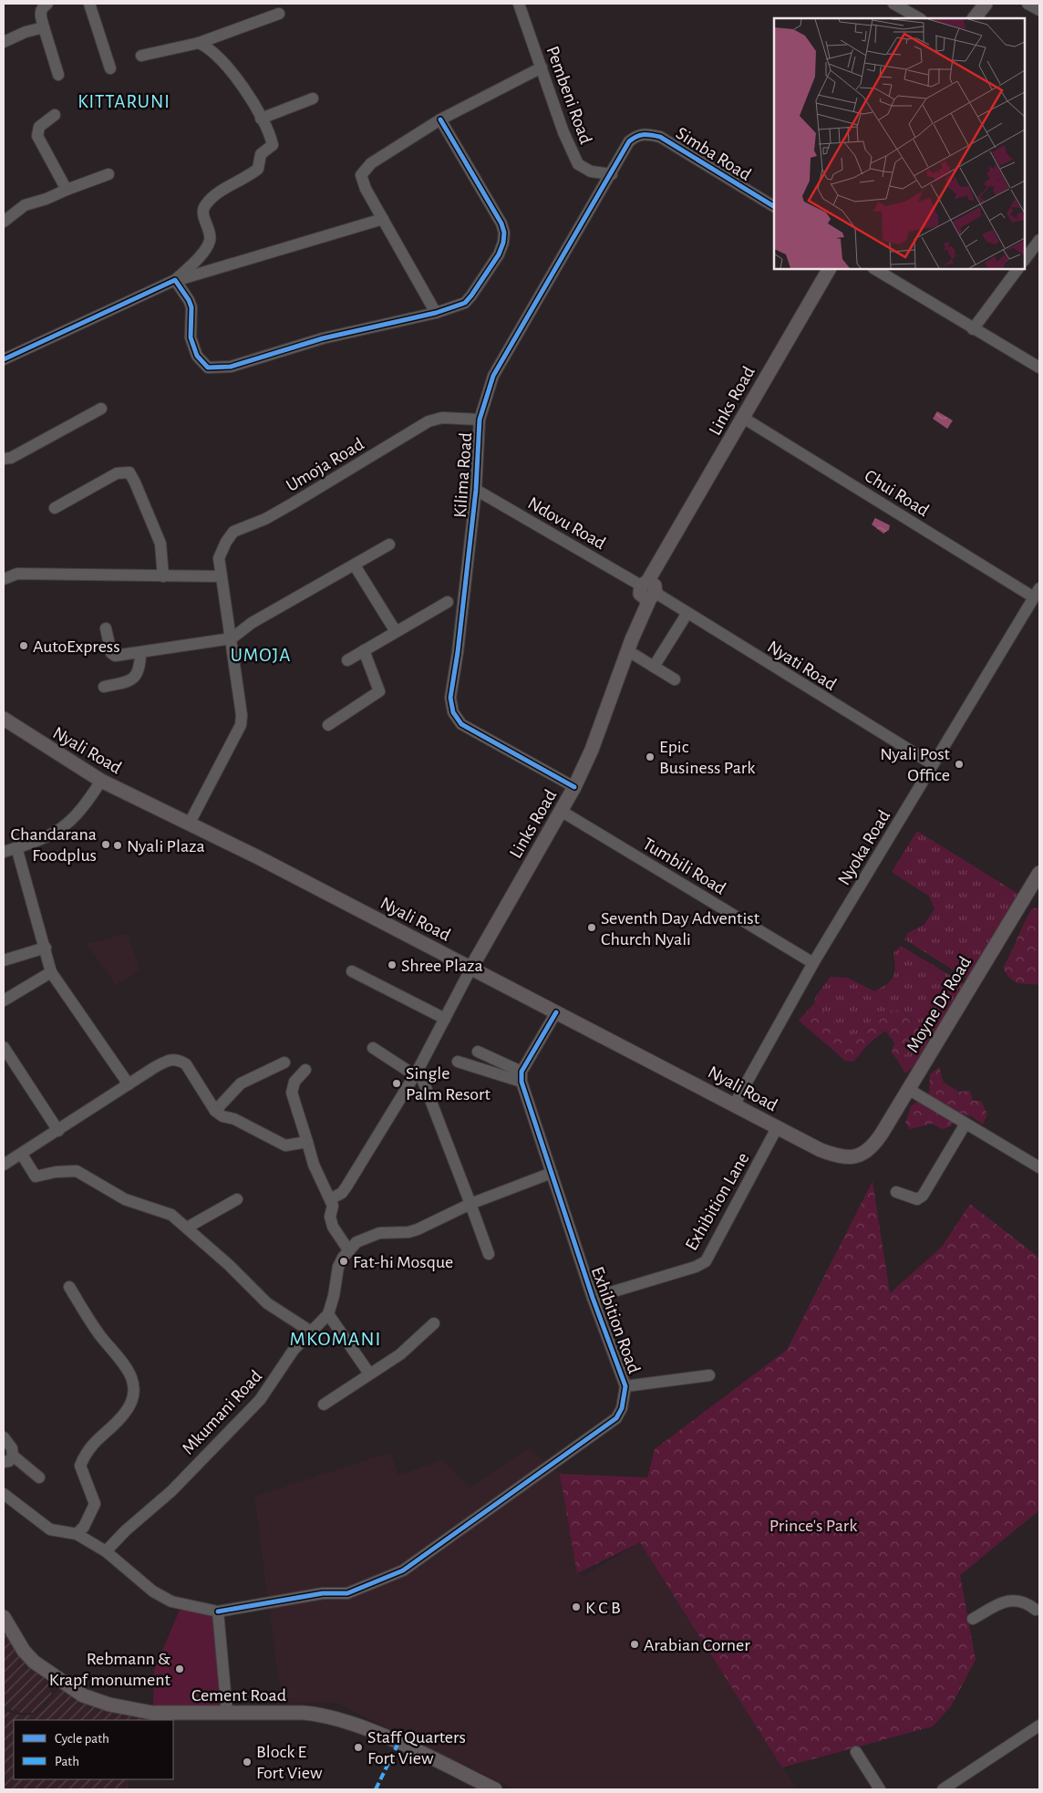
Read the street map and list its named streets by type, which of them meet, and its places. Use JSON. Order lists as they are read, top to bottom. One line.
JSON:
{"streets":{"main road":["Links Road","Nyali Road","Moyne Dr Road","Cement Road"],"street":["Pembeni Road","Simba Road","Umoja Road","Kilima Road","Chui Road","Ndovu Road","Nyati Road","Nyoka Road","Tumbili Road","Exhibition Lane","Exhibition Road","Mkumani Road"]},"crossings":[["Pembeni Road","Kilima Road"],["Simba Road","Kilima Road"],["Links Road","Kilima Road"],["Links Road","Chui Road"],["Links Road","Ndovu Road"],["Links Road","Nyati Road"],["Links Road","Nyali Road"],["Links Road","Tumbili Road"],["Umoja Road","Kilima Road"],["Umoja Road","Nyali Road"],["Kilima Road","Ndovu Road"],["Chui Road","Nyoka Road"],["Ndovu Road","Nyati Road"],["Nyati Road","Nyoka Road"],["Nyali Road","Nyoka Road"],["Nyali Road","Moyne Dr Road"],["Nyali Road","Exhibition Lane"],["Nyoka Road","Tumbili Road"],["Exhibition Lane","Exhibition Road"],["Exhibition Road","Mkumani Road"]],"districts":["KITTARUNI","UMOJA","MKOMANI"],"parks":["Prince's Park"],"places":["AutoExpress","Epic Business Park","Nyali Post Office","Chandarana Foodplus","Nyali Plaza","Seventh Day Adventist Church Nyali","Shree Plaza","Single Palm Resort","Fat-hi Mosque","K C B","Arabian Corner","Rebmann & Krapf monument","Staff Quarters Fort View","Block E Fort View"],"legend":["Cycle path","Path"]}
